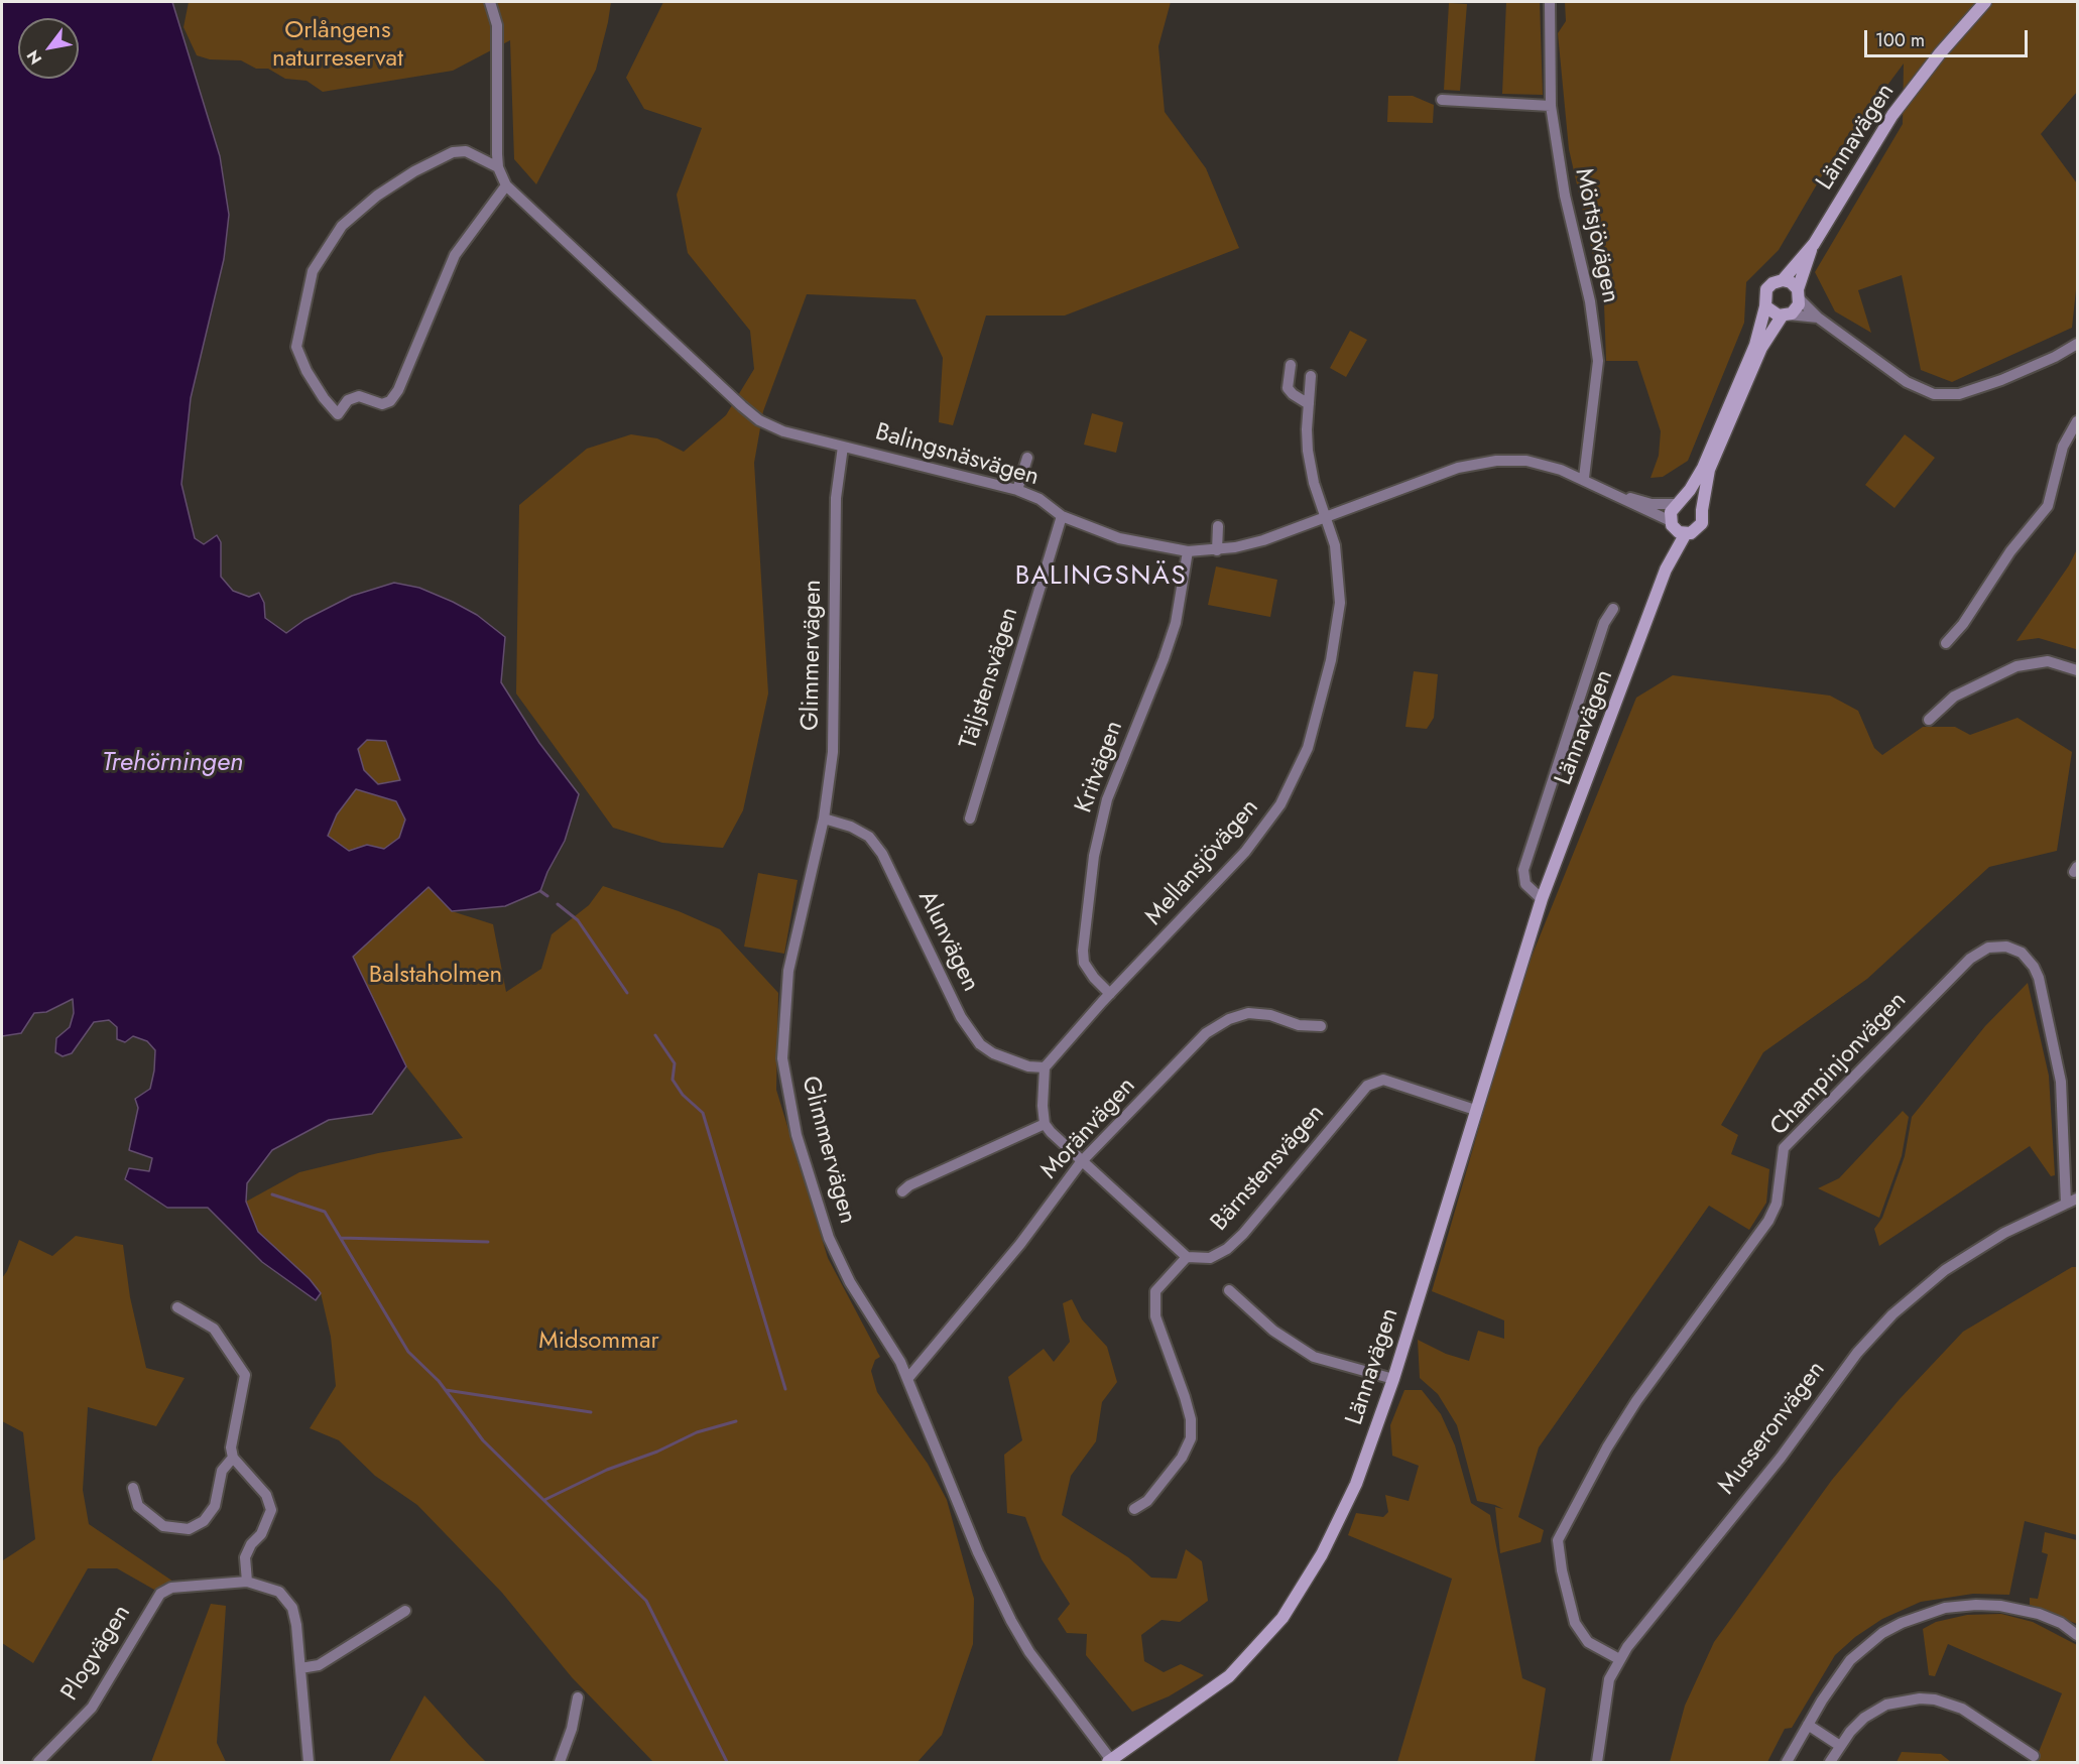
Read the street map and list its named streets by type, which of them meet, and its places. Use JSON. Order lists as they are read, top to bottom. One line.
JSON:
{"streets":{"main road":["Lännavägen"],"street":["Mörtsjövägen","Balingsnäsvägen","Glimmervägen","Täljstensvägen","Kritvägen","Mellansjövägen","Alunvägen","Champinjonvägen","Moränvägen","Bärnstensvägen","Musseronvägen","Plogvägen"]},"crossings":[["Lännavägen","Balingsnäsvägen"],["Lännavägen","Glimmervägen"],["Lännavägen","Bärnstensvägen"],["Mörtsjövägen","Balingsnäsvägen"],["Balingsnäsvägen","Glimmervägen"],["Balingsnäsvägen","Täljstensvägen"],["Balingsnäsvägen","Kritvägen"],["Balingsnäsvägen","Mellansjövägen"],["Glimmervägen","Alunvägen"],["Glimmervägen","Moränvägen"],["Kritvägen","Mellansjövägen"],["Mellansjövägen","Alunvägen"],["Champinjonvägen","Musseronvägen"]],"districts":["BALINGSNÄS"],"water":["Trehörningen"],"parks":["Orlångens naturreservat","Balstaholmen","Midsommar"],"scale_bar":"100 m","north":"bottom left"}
